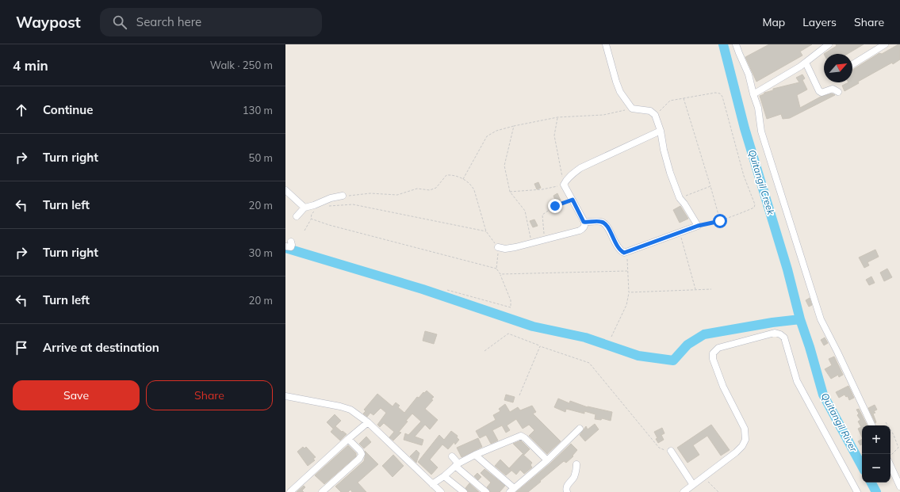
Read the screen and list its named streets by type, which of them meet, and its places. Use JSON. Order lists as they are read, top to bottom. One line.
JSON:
{"water":["Quitangil Creek","Quitangil River"],"north":"top right","page":{"header":"Waypost","search":"Search here","nav":["Map","Layers","Share"],"heading":["4 min","Walk · 250 m"],"list":[["Continue","130 m"],["Turn right","50 m"],["Turn left","20 m"],["Turn right","30 m"],["Turn left","20 m"],"Arrive at destination"],"buttons":["Save","Share"],"map_buttons":["+","−"]}}
